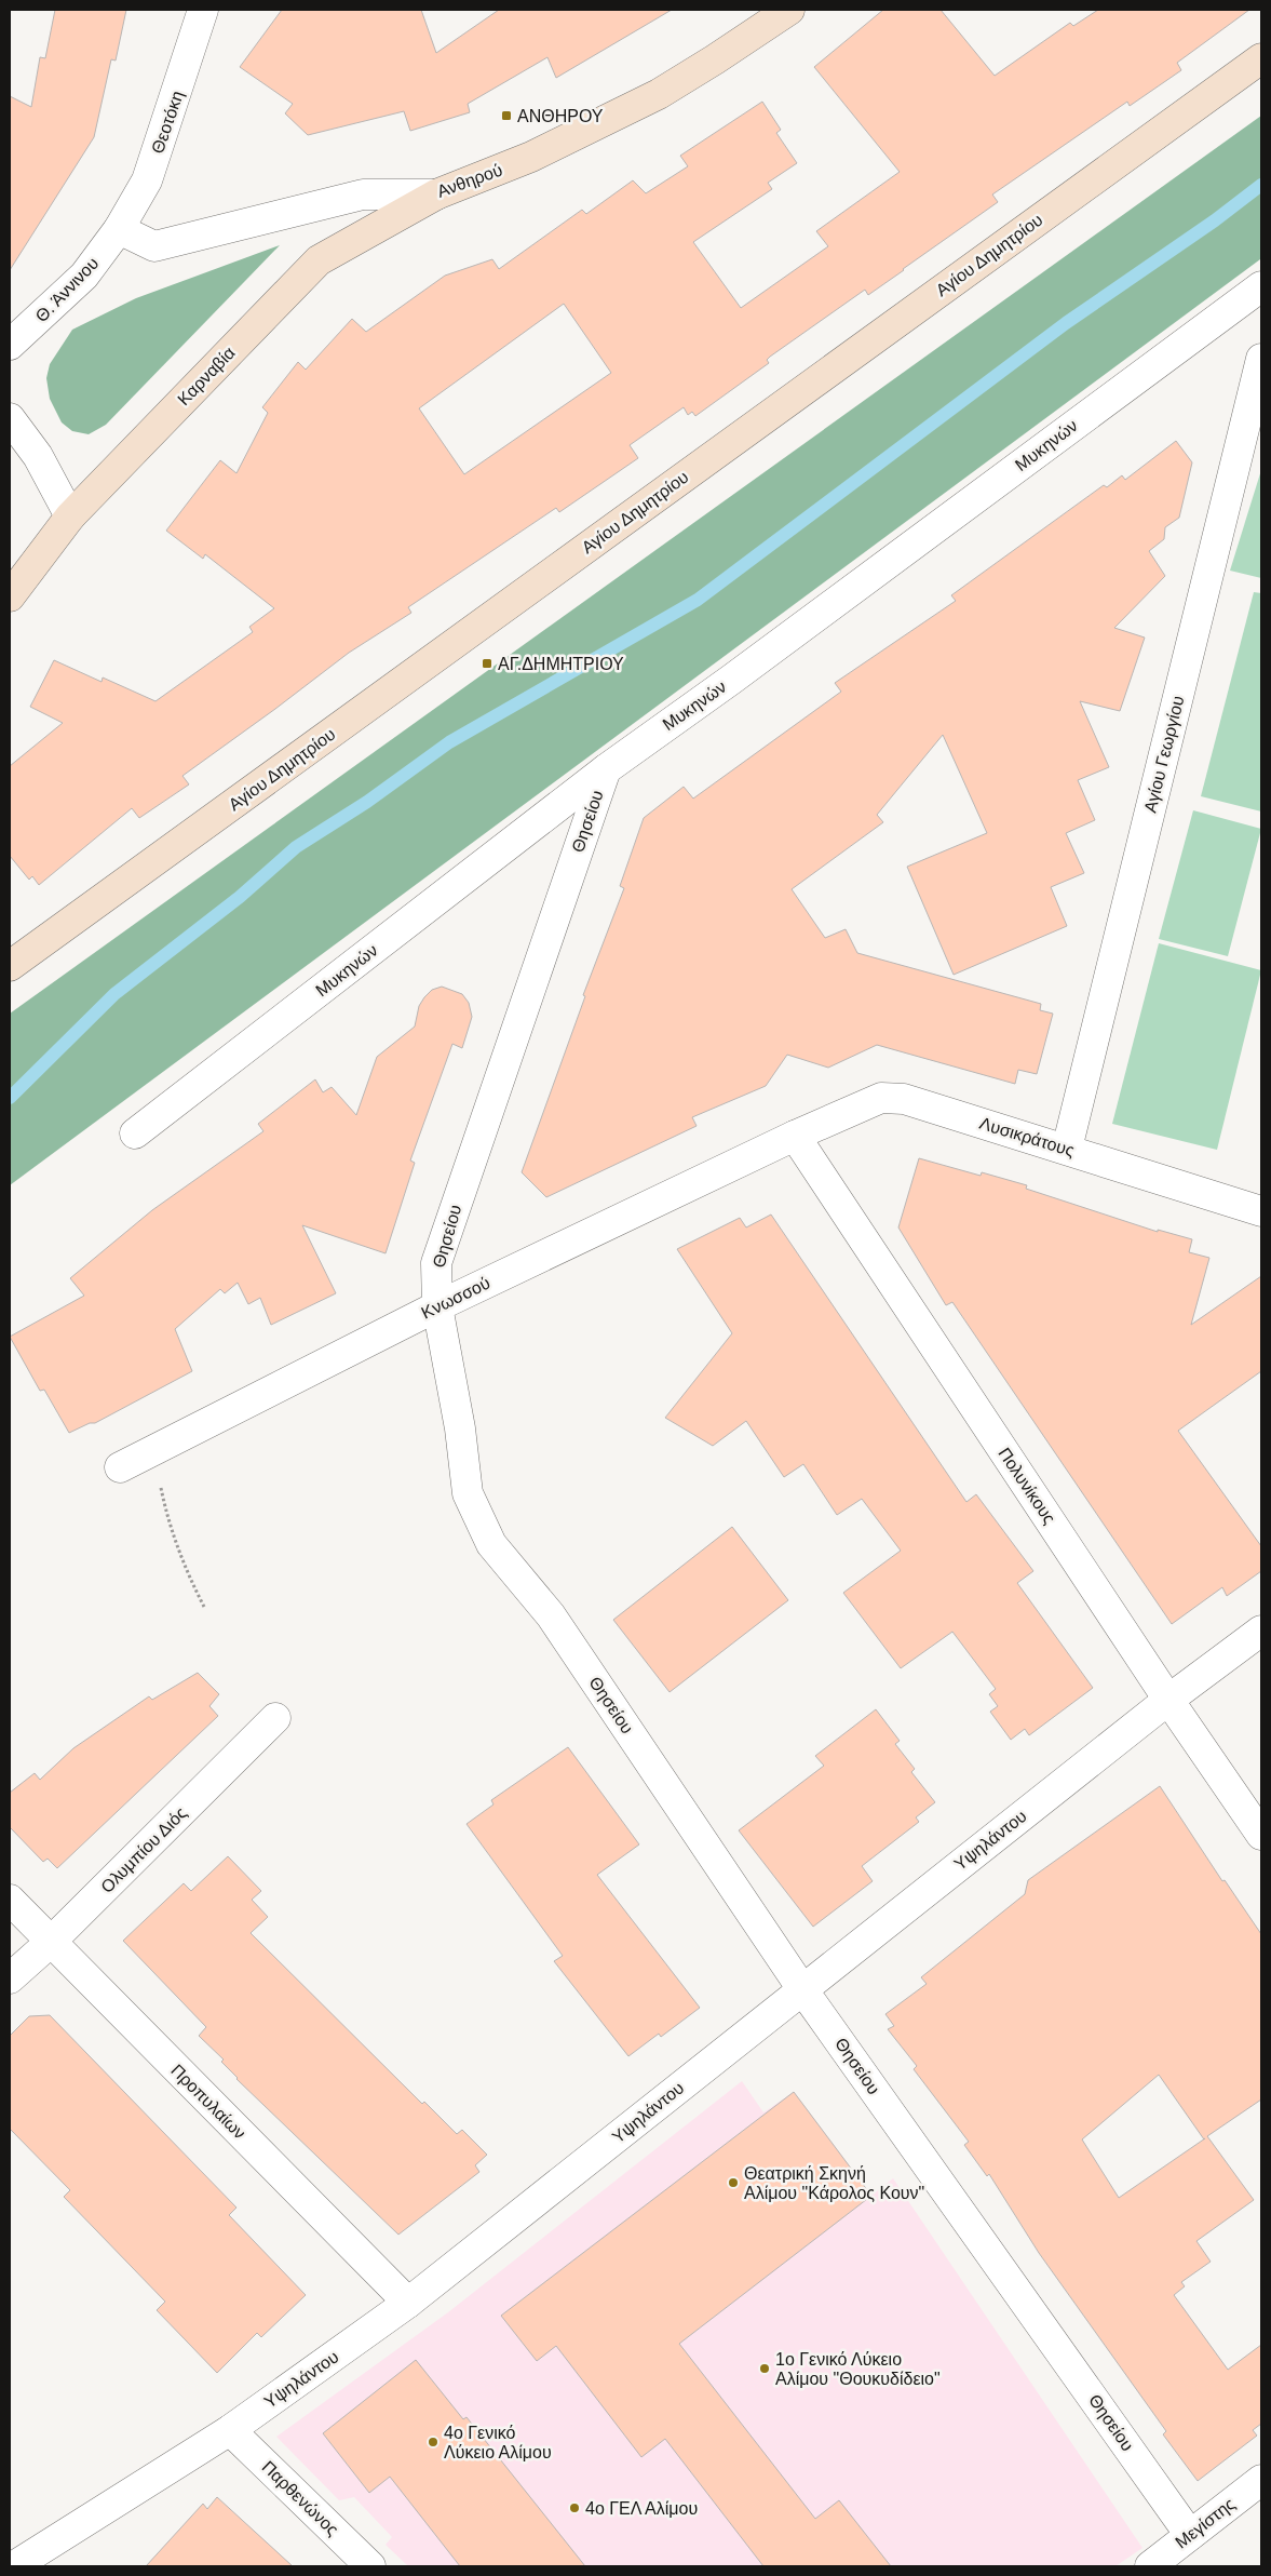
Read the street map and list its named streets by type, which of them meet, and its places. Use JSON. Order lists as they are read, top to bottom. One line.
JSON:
{"streets":{"street":["Θεοτόκη","Ανθηρού","Αγίου Δημητρίου","Θ. Άννινου","Καρναβία","Μυκηνών","Αγίου Γεωργίου","Θησείου","Λυσικράτους","Κνωσσού","Πολυνίκους","Υψηλάντου","Ολυμπίου Διός","Προπυλαίων","Παρθενώνος","Μεγίστης"]},"crossings":[["Θεοτόκη","Ανθηρού"],["Θεοτόκη","Θ. Άννινου"],["Ανθηρού","Θ. Άννινου"],["Ανθηρού","Καρναβία"],["Μυκηνών","Θησείου"],["Αγίου Γεωργίου","Λυσικράτους"],["Θησείου","Κνωσσού"],["Θησείου","Υψηλάντου"],["Θησείου","Μεγίστης"],["Λυσικράτους","Κνωσσού"],["Λυσικράτους","Πολυνίκους"],["Κνωσσού","Πολυνίκους"],["Πολυνίκους","Υψηλάντου"],["Υψηλάντου","Προπυλαίων"],["Υψηλάντου","Παρθενώνος"],["Ολυμπίου Διός","Προπυλαίων"]],"places":{"transit":["ΑΝΘΗΡΟΥ","ΑΓ.ΔΗΜΗΤΡΙΟΥ"],"other":["Θεατρική Σκηνή Αλίμου \"Κάρολος Κουν\"","1ο Γενικό Λύκειο Αλίμου \"Θουκυδίδειο\"","4ο Γενικό Λύκειο Αλίμου","4ο ΓΕΛ Αλίμου"]}}
